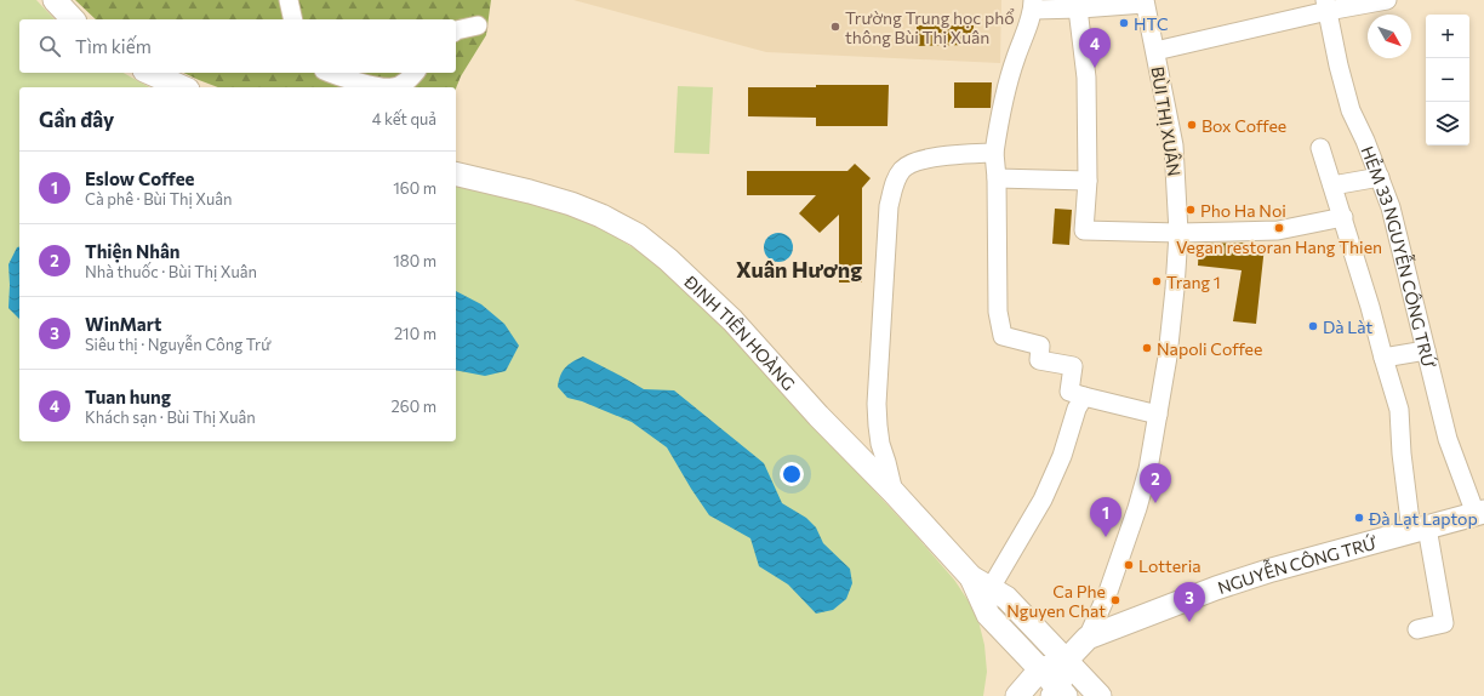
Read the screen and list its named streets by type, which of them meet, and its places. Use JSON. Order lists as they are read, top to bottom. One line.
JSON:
{"streets":{"main road":["ĐINH TIÊN HOÀNG","NGUYỄN CÔNG TRỨ"],"street":["BÙI THỊ XUÂN","HẺM 33 NGUYỄN CÔNG TRỨ"]},"crossings":[["BÙI THỊ XUÂN","NGUYỄN CÔNG TRỨ"],["HẺM 33 NGUYỄN CÔNG TRỨ","NGUYỄN CÔNG TRỨ"]],"districts":["Xuân Hương"],"places":["HTC","Trường Trung học phổ thông Bùi Thị Xuân","Box Coffee","Pho Ha Noi","Vegan restoran Hang Thien","Trang 1","Dà Làt","Napoli Coffee","Đà Lạt Laptop","Lotteria","Ca Phe Nguyen Chat"],"north":"bottom right","page":{"map_buttons":["+","−"],"search":"Tìm kiếm","pins":["4","2","1","3"],"heading":["Gần đây","4 kết quả"],"list":[{"mark":"1","name":"Eslow Coffee","note":"Cà phê · Bùi Thị Xuân","value":"160 m"},{"mark":"2","name":"Thiện Nhân","note":"Nhà thuốc · Bùi Thị Xuân","value":"180 m"},{"mark":"3","name":"WinMart","note":"Siêu thị · Nguyễn Công Trứ","value":"210 m"},{"mark":"4","name":"Tuan hung","note":"Khách sạn · Bùi Thị Xuân","value":"260 m"}]}}
